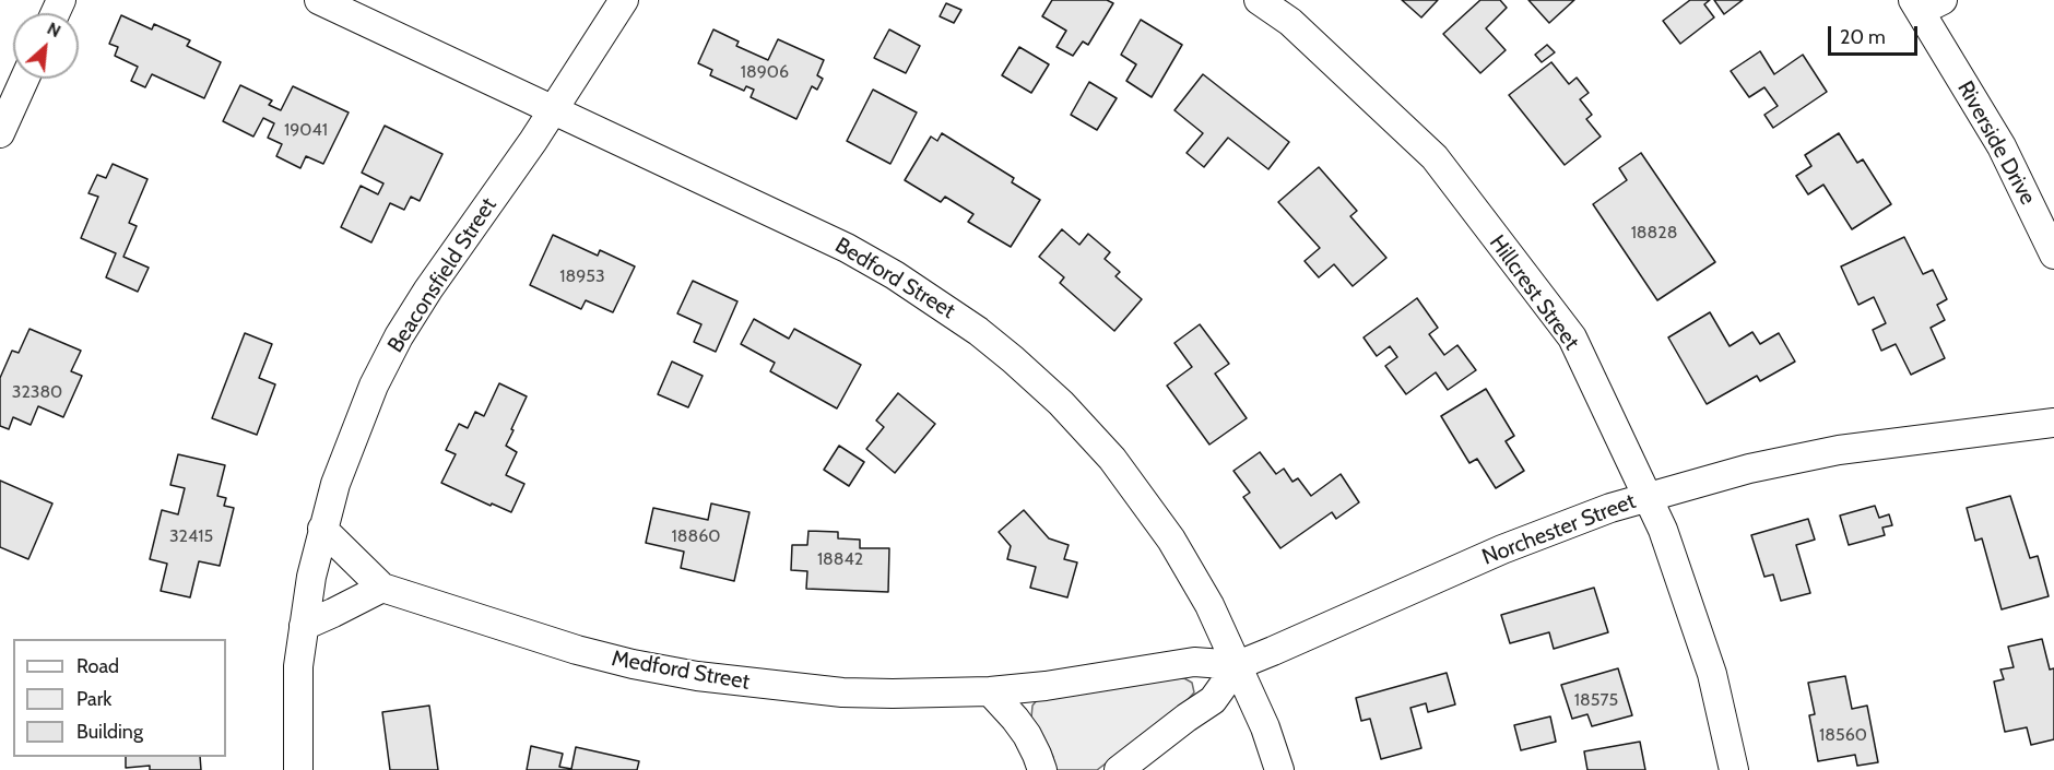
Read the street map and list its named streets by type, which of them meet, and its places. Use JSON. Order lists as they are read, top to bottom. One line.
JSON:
{"streets":{"street":["Riverside Drive","Beaconsfield Street","Bedford Street","Hillcrest Street","Norchester Street","Medford Street"]},"crossings":[["Beaconsfield Street","Bedford Street"],["Beaconsfield Street","Medford Street"],["Bedford Street","Norchester Street"],["Bedford Street","Medford Street"],["Hillcrest Street","Norchester Street"],["Norchester Street","Medford Street"]],"house_numbers":["18906","19041","18828","18953","32380","32415","18860","18842","18575","18560"],"legend":["Road","Park","Building"],"scale_bar":"20 m","north":"top right"}
